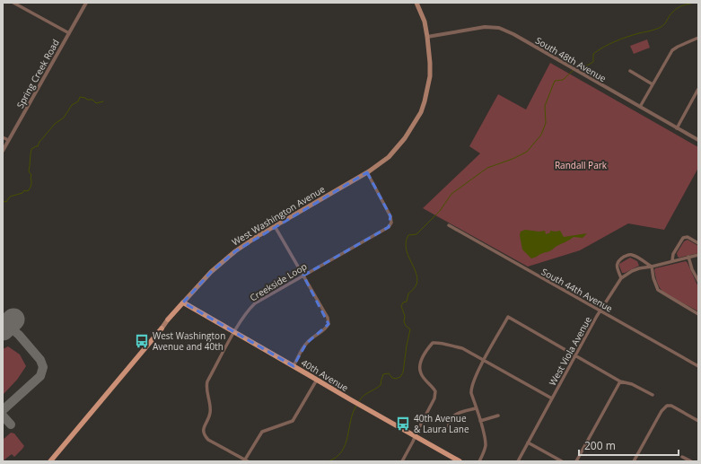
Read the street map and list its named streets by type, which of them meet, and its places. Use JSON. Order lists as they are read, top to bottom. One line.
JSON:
{"streets":{"main road":["West Washington Avenue","40th Avenue"],"street":["South 48th Avenue","Spring Creek Road","Creekside Loop","South 44th Avenue","West Viola Avenue"]},"crossings":[["South 48th Avenue","West Washington Avenue"],["West Washington Avenue","Creekside Loop"],["West Washington Avenue","40th Avenue"],["Creekside Loop","40th Avenue"],["South 44th Avenue","West Viola Avenue"]],"parks":["Randall Park"],"places":{"bus stop":["West Washington Avenue and 40th","40th Avenue & Laura Lane"]},"scale_bar":"200 m"}
